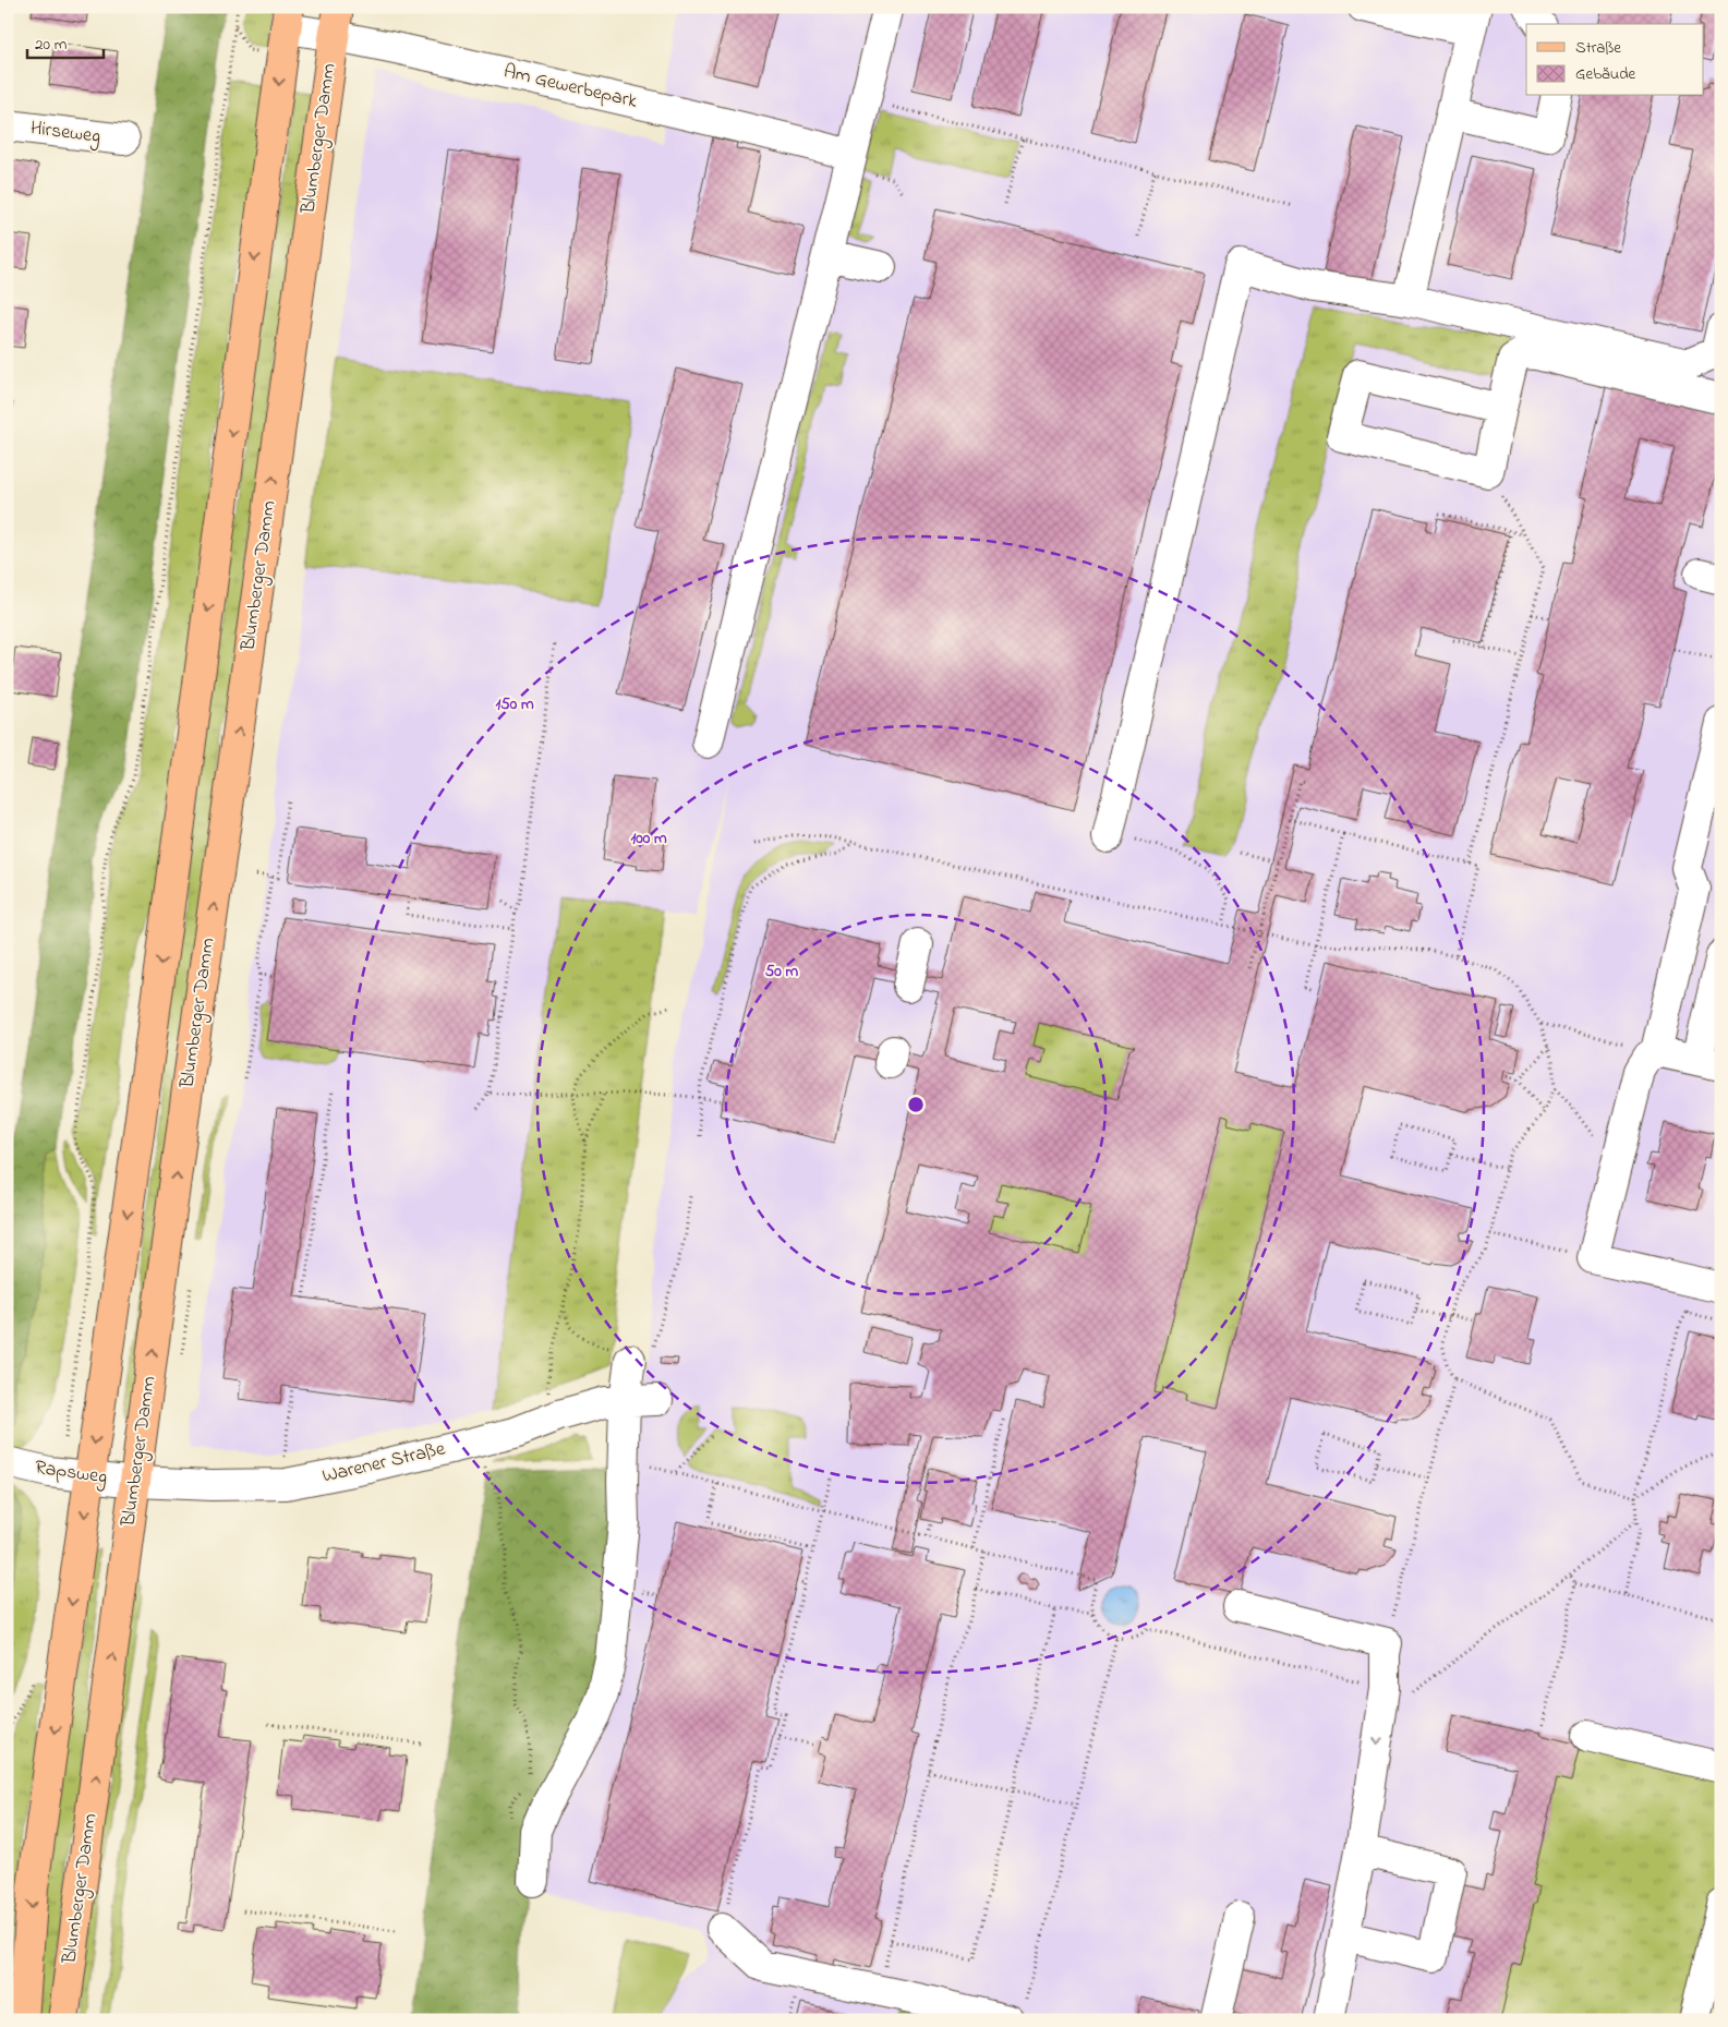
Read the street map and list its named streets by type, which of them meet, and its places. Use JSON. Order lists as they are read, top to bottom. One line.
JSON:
{"streets":{"main road":["Blumberger Damm"],"street":["Am Gewerbepark","Hirseweg","Warener Straße","Rapsweg"]},"crossings":[["Am Gewerbepark","Blumberger Damm"],["Blumberger Damm","Warener Straße"],["Blumberger Damm","Rapsweg"],["Warener Straße","Rapsweg"]],"legend":["Straße","Gebäude"],"scale_bar":"20 m","rings":["150 m","100 m","50 m"]}
